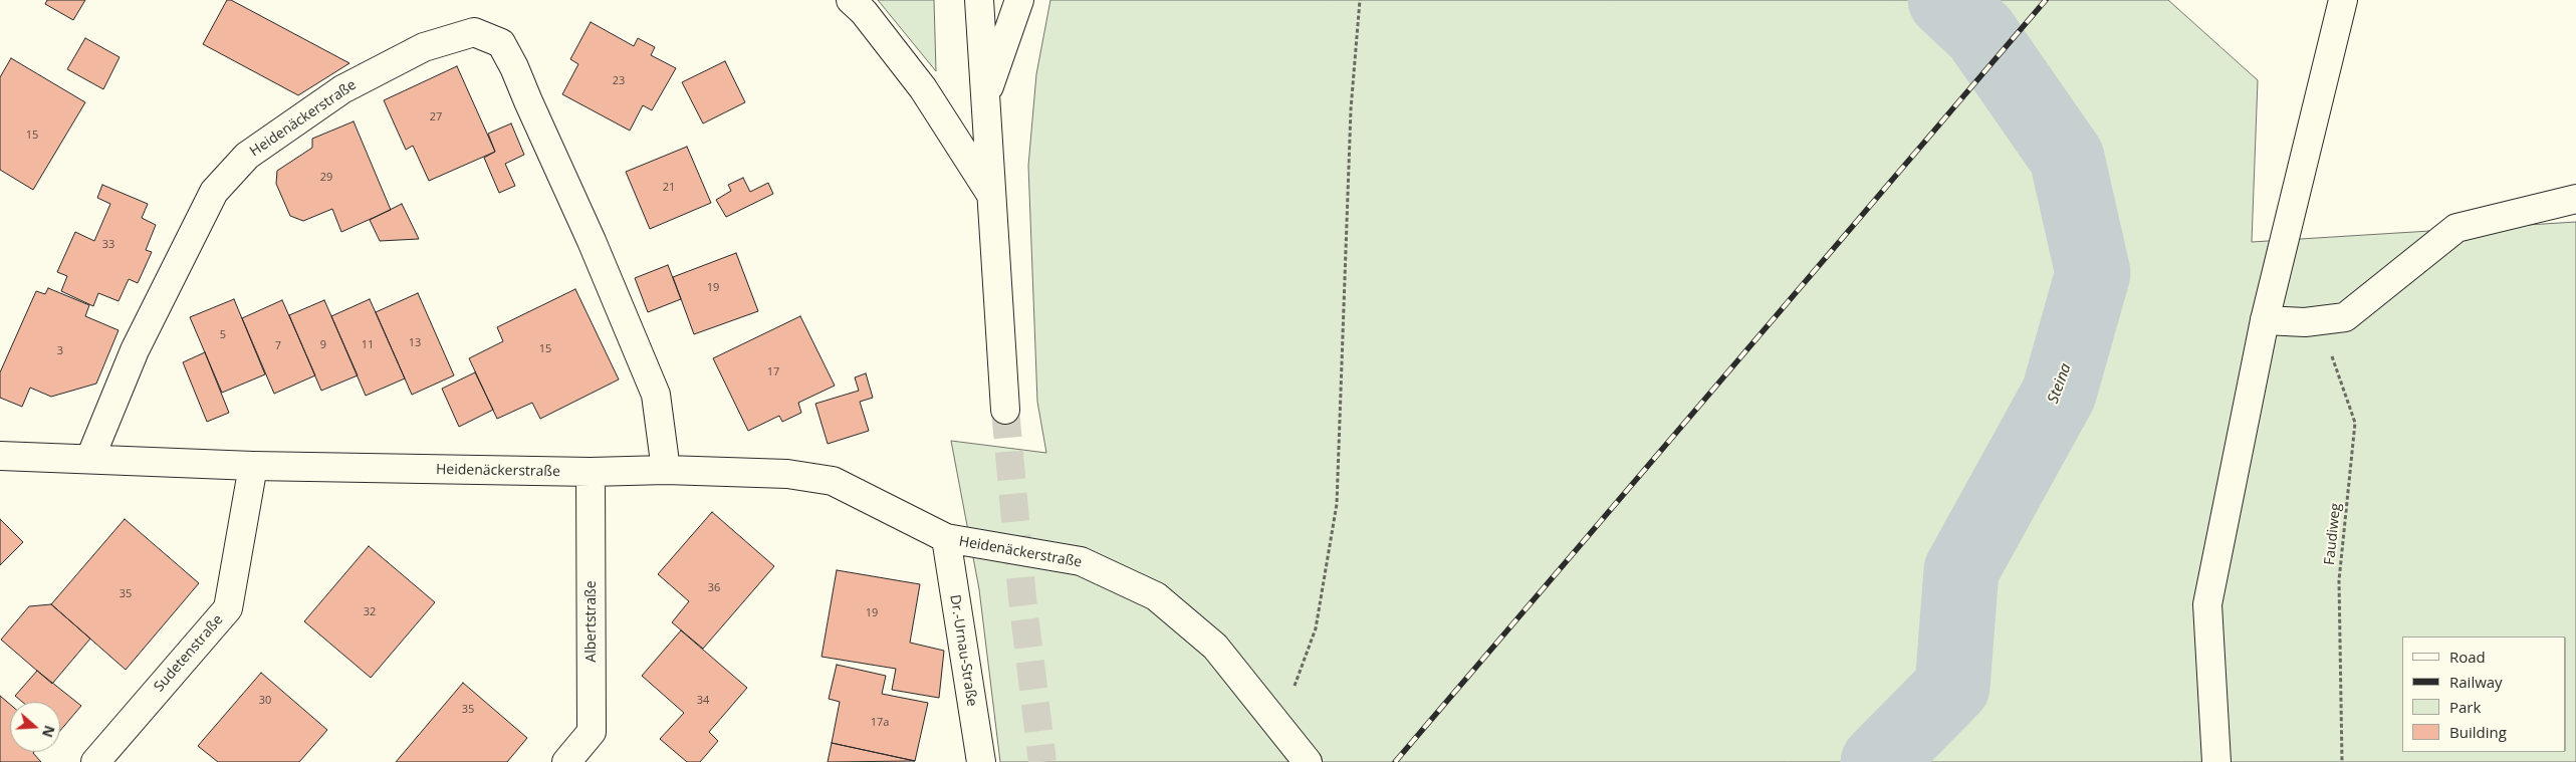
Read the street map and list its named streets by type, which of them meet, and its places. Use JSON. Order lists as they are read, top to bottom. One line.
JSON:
{"streets":{"main road":["Heidenäckerstraße","Albertstraße","Dr.-Urnau-Straße","Sudetenstraße"],"path":["Faudiweg"]},"crossings":[["Heidenäckerstraße","Albertstraße"],["Heidenäckerstraße","Dr.-Urnau-Straße"],["Heidenäckerstraße","Sudetenstraße"]],"water":["Steina"],"house_numbers":["23","27","15","29","21","33","19","5","13","9","11","7","15","3","17","36","35","32","19","30","34","35","17a"],"legend":["Road","Railway","Park","Building"],"north":"right"}
